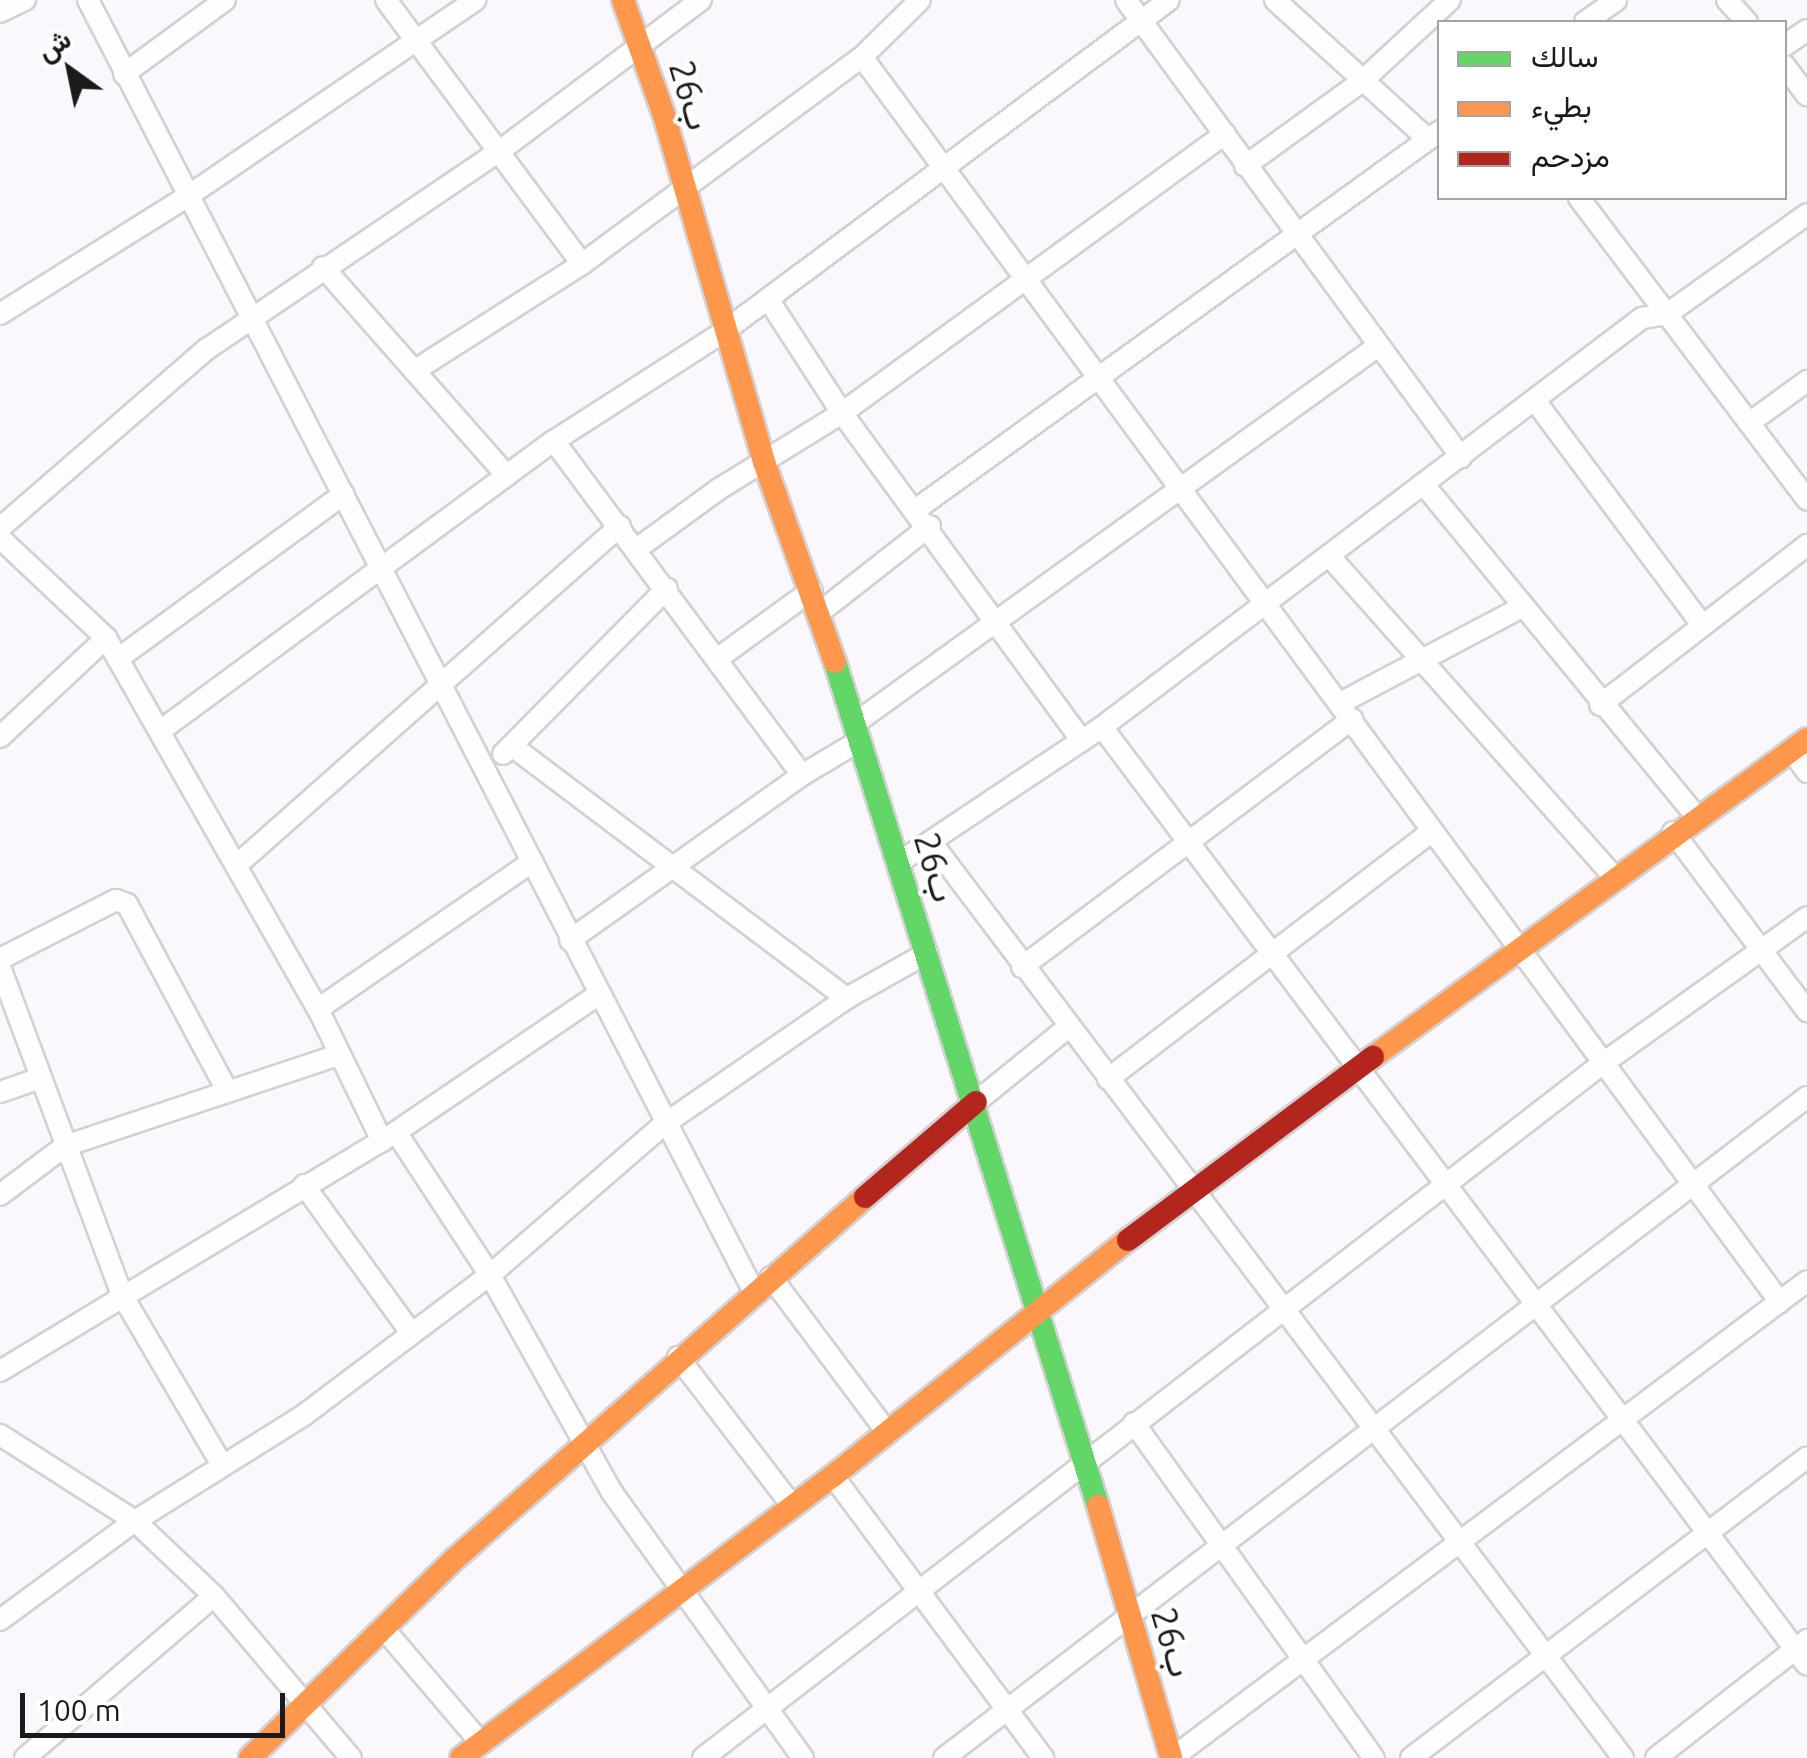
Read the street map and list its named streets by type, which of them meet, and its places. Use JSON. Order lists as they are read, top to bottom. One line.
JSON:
{"streets":{"main road":["26ب"]},"legend":["سالك","بطيء","مزدحم"],"scale_bar":"100 m","north":"top left"}
